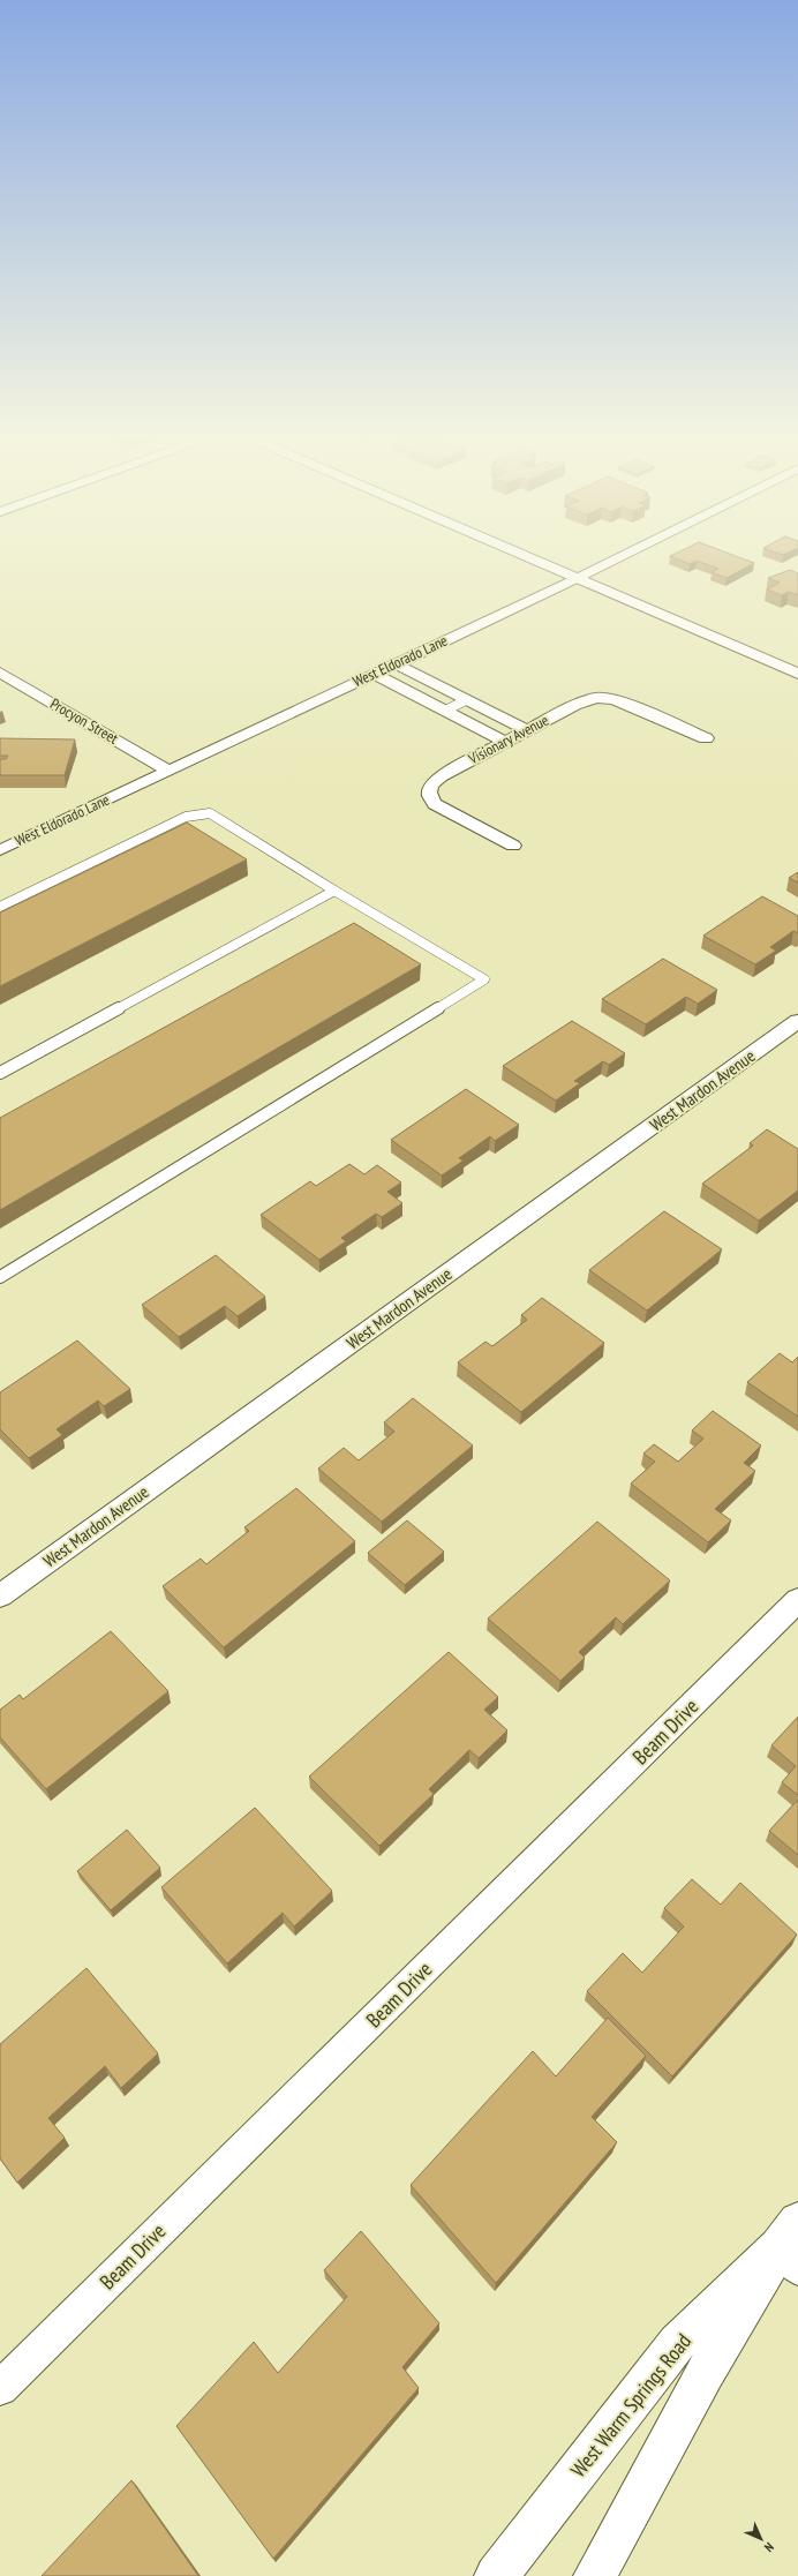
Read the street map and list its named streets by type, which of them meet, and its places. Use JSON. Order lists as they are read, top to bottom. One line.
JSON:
{"streets":{"main road":["West Warm Springs Road"],"street":["West Eldorado Lane","Procyon Street","Visionary Avenue","West Mardon Avenue","Beam Drive"]},"crossings":[["West Eldorado Lane","Procyon Street"]],"north":"bottom right"}
